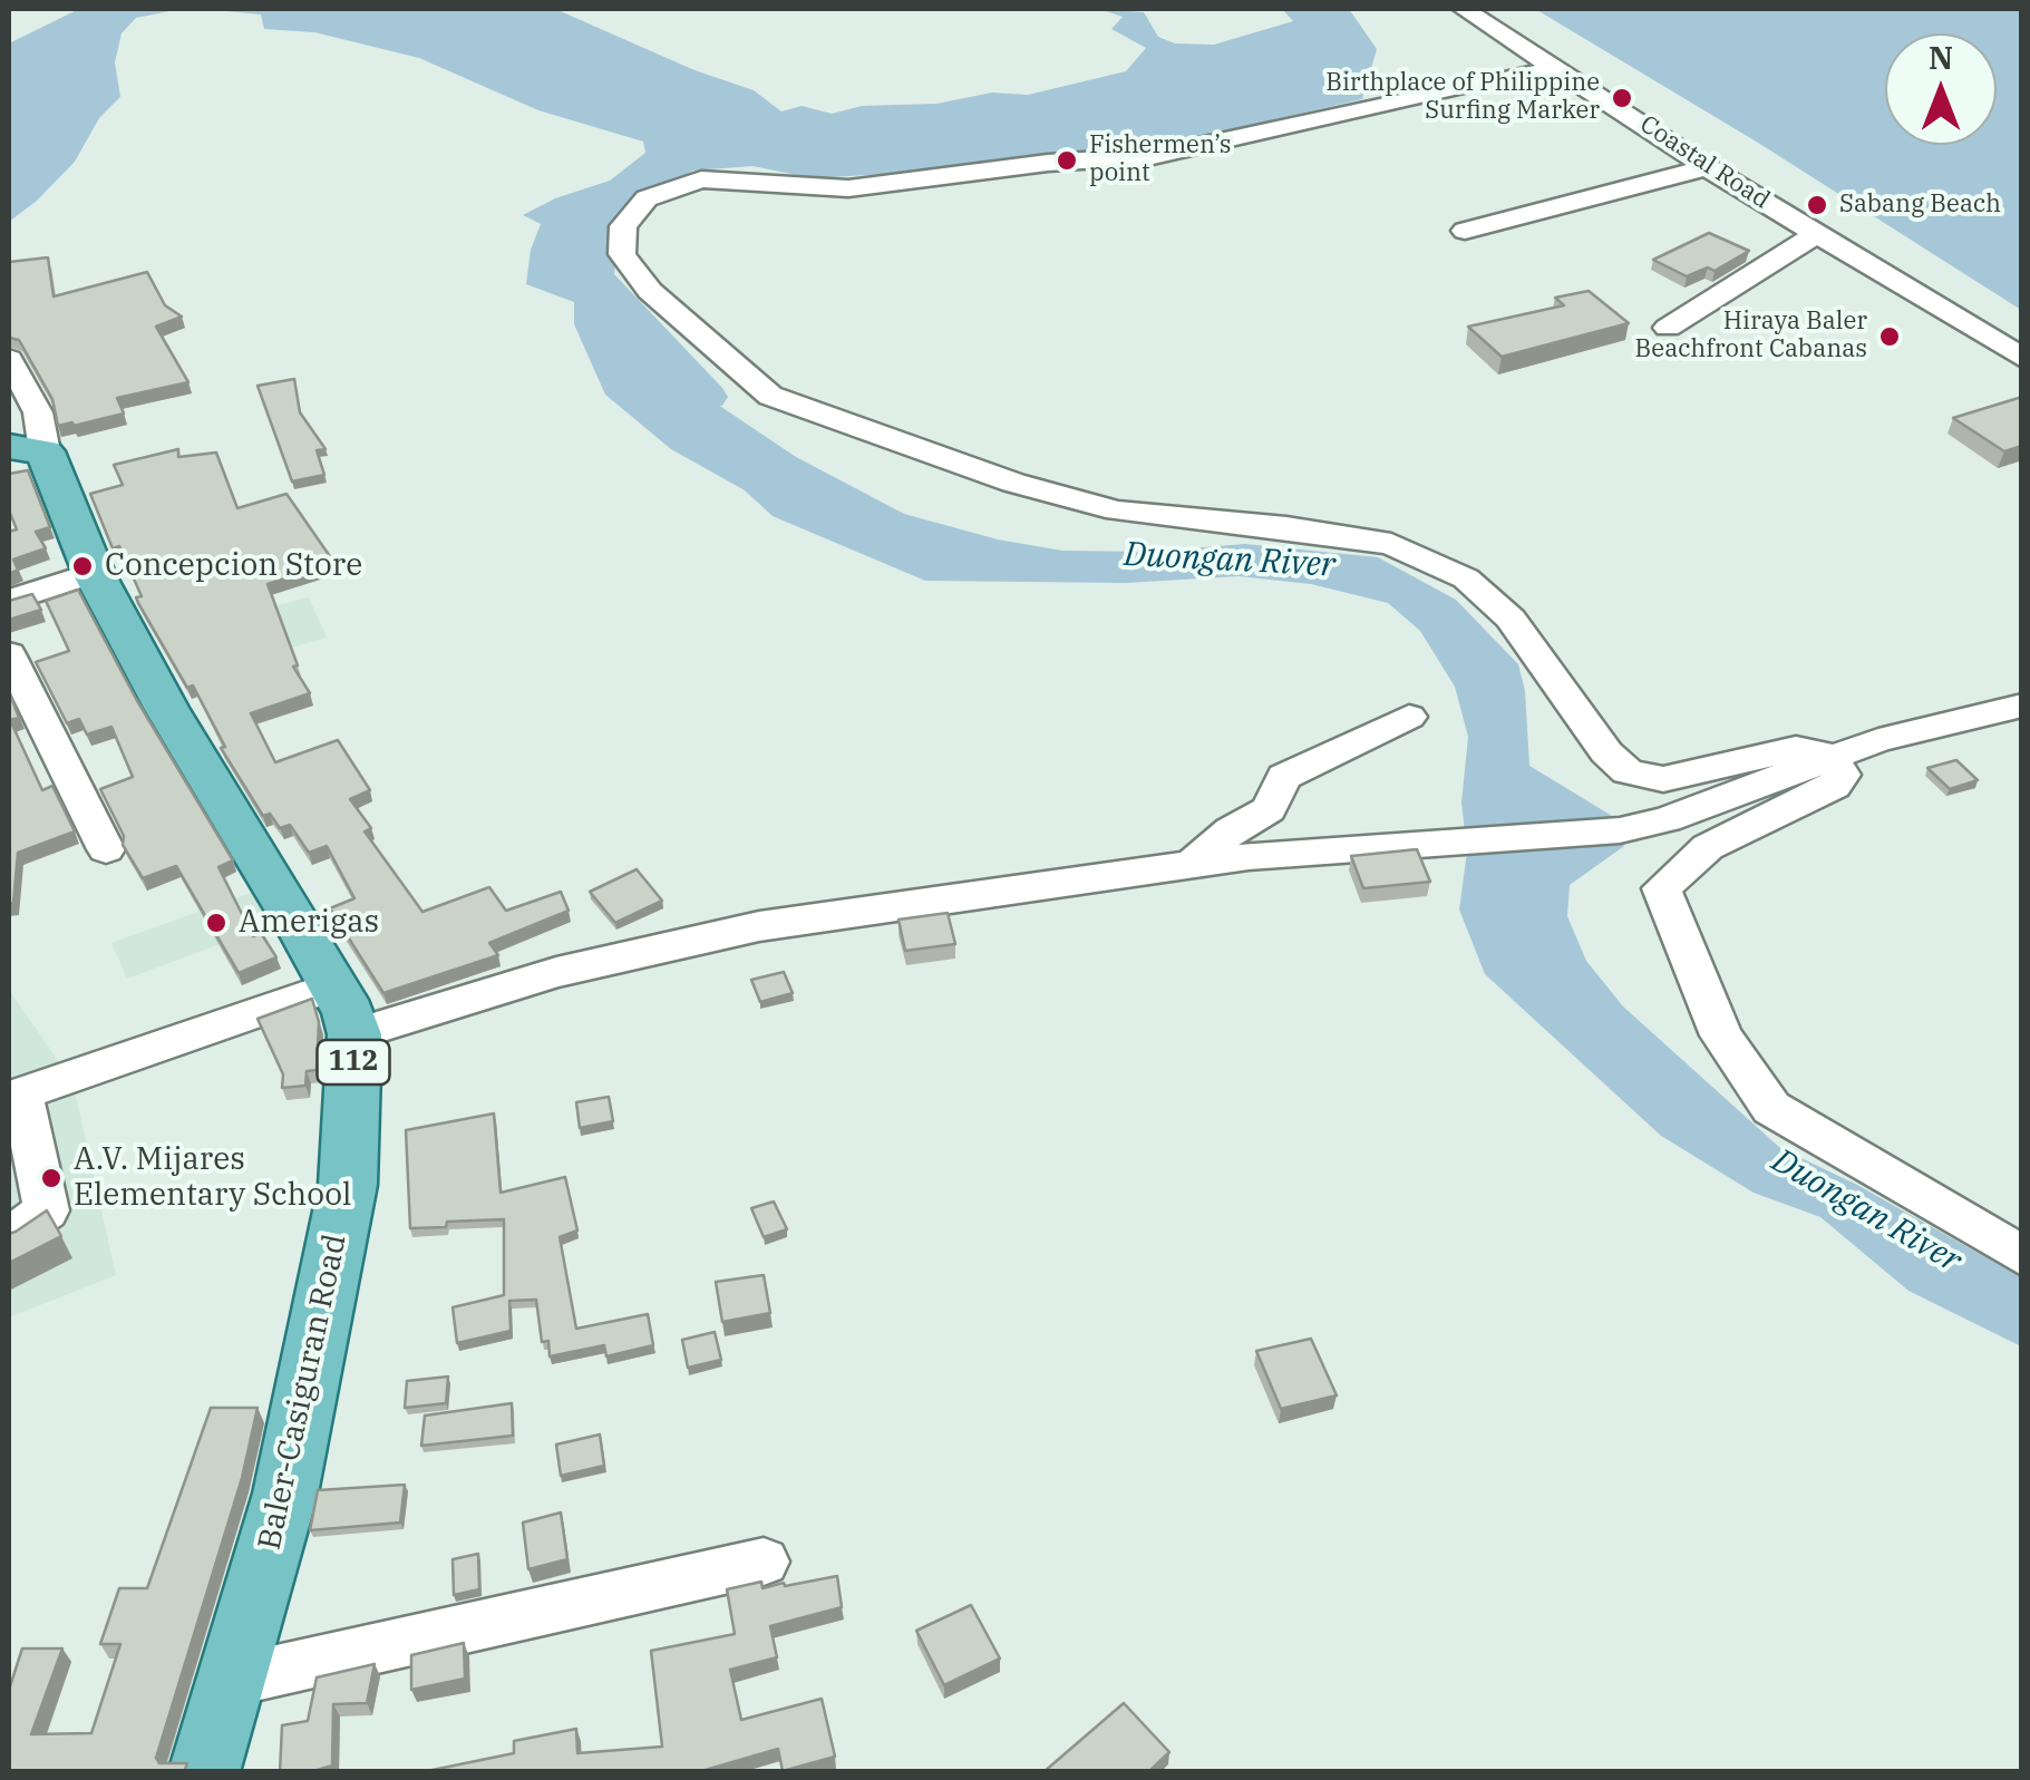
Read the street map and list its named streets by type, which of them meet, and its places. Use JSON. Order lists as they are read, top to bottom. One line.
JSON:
{"streets":{"main road":["112","Baler-Casiguran Road"],"street":["Coastal Road"]},"water":["Duongan River"],"places":["Birthplace of Philippine Surfing Marker","Fishermen’s point","Sabang Beach","Hiraya Baler Beachfront Cabanas","Concepcion Store","Amerigas","A.V. Mijares Elementary School"],"north":"top"}
